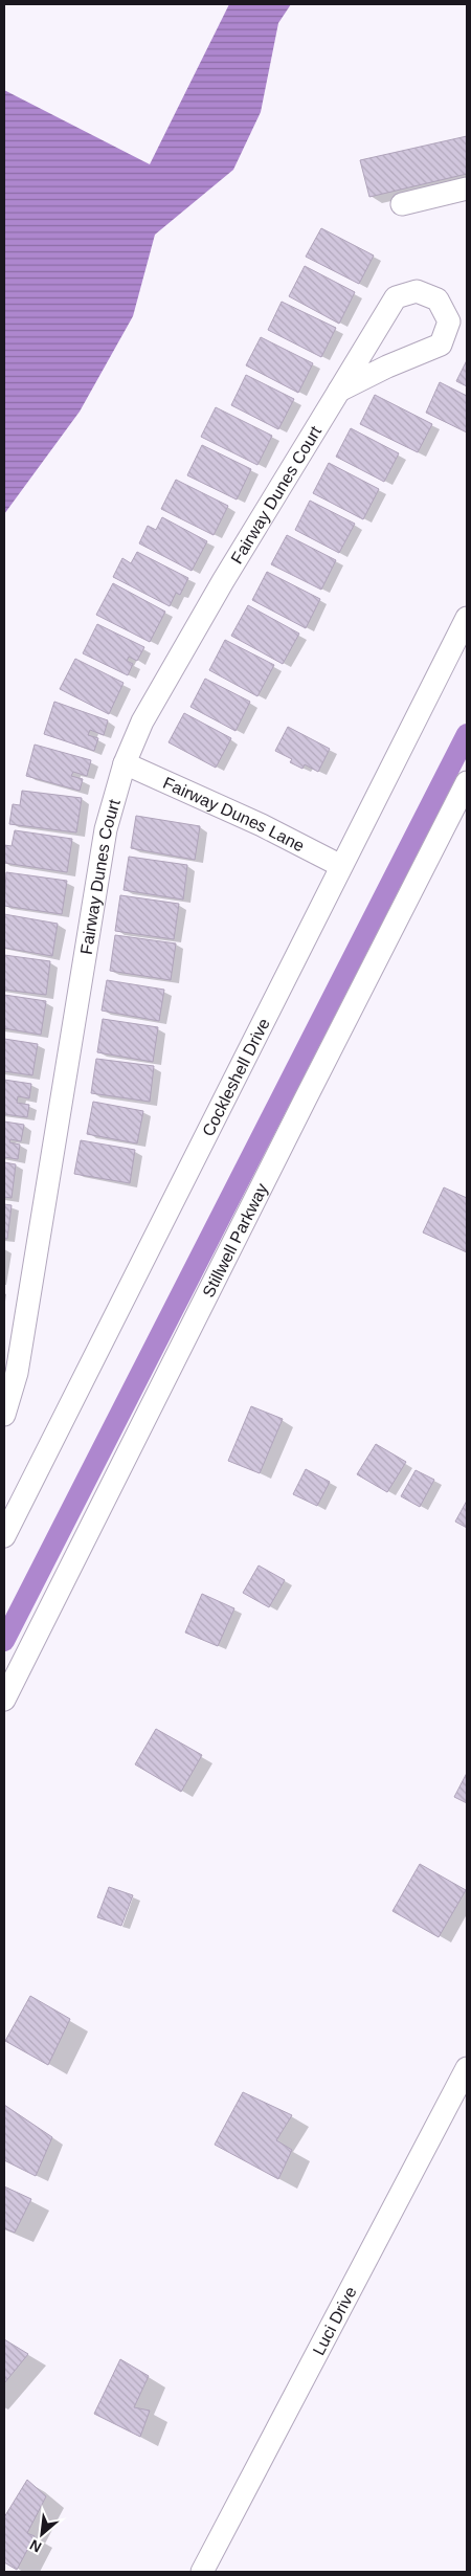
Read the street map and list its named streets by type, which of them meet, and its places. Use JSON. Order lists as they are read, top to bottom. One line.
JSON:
{"streets":{"street":["Fairway Dunes Court","Fairway Dunes Lane","Cockleshell Drive","Stillwell Parkway","Luci Drive"]},"crossings":[["Fairway Dunes Court","Fairway Dunes Lane"],["Fairway Dunes Lane","Cockleshell Drive"]],"north":"bottom left"}
